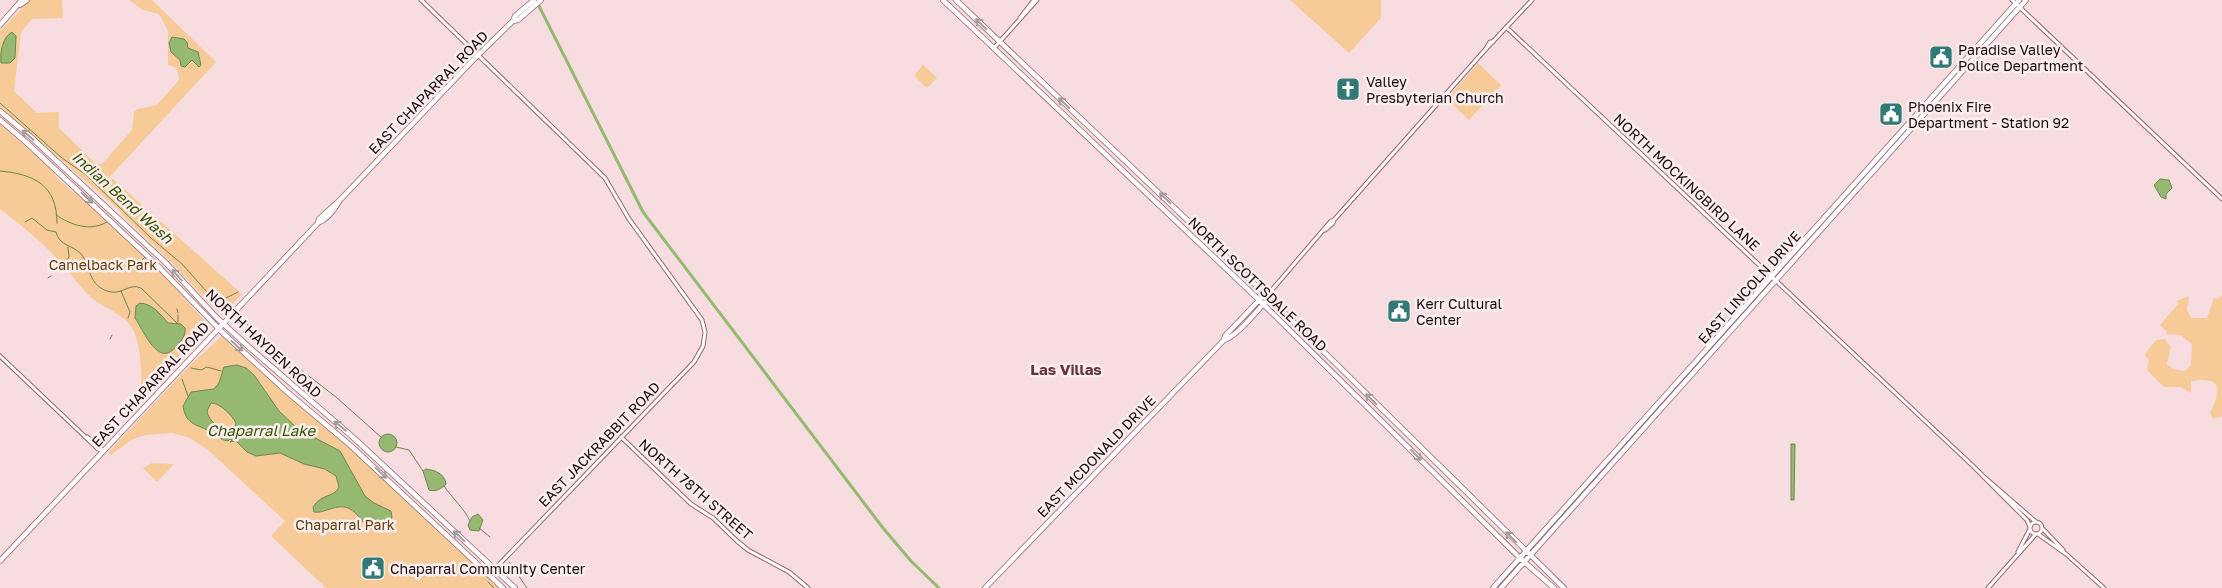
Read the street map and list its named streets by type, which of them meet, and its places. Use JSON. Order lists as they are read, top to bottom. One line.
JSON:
{"streets":{"main road":["EAST CHAPARRAL ROAD","NORTH SCOTTSDALE ROAD","EAST LINCOLN DRIVE","NORTH HAYDEN ROAD","EAST MCDONALD DRIVE"],"street":["NORTH MOCKINGBIRD LANE","EAST JACKRABBIT ROAD","NORTH 78TH STREET"]},"crossings":[["EAST CHAPARRAL ROAD","NORTH HAYDEN ROAD"],["EAST CHAPARRAL ROAD","EAST JACKRABBIT ROAD"],["NORTH MOCKINGBIRD LANE","EAST LINCOLN DRIVE"],["NORTH SCOTTSDALE ROAD","EAST LINCOLN DRIVE"],["NORTH SCOTTSDALE ROAD","EAST MCDONALD DRIVE"],["NORTH HAYDEN ROAD","EAST JACKRABBIT ROAD"],["EAST JACKRABBIT ROAD","NORTH 78TH STREET"]],"districts":["Las Villas"],"water":["Indian Bend Wash","Chaparral Lake"],"parks":["Camelback Park","Chaparral Park"],"places":{"public building":["Paradise Valley Police Department","Phoenix Fire Department - Station 92","Kerr Cultural Center","Chaparral Community Center"],"church":["Valley Presbyterian Church"]}}
